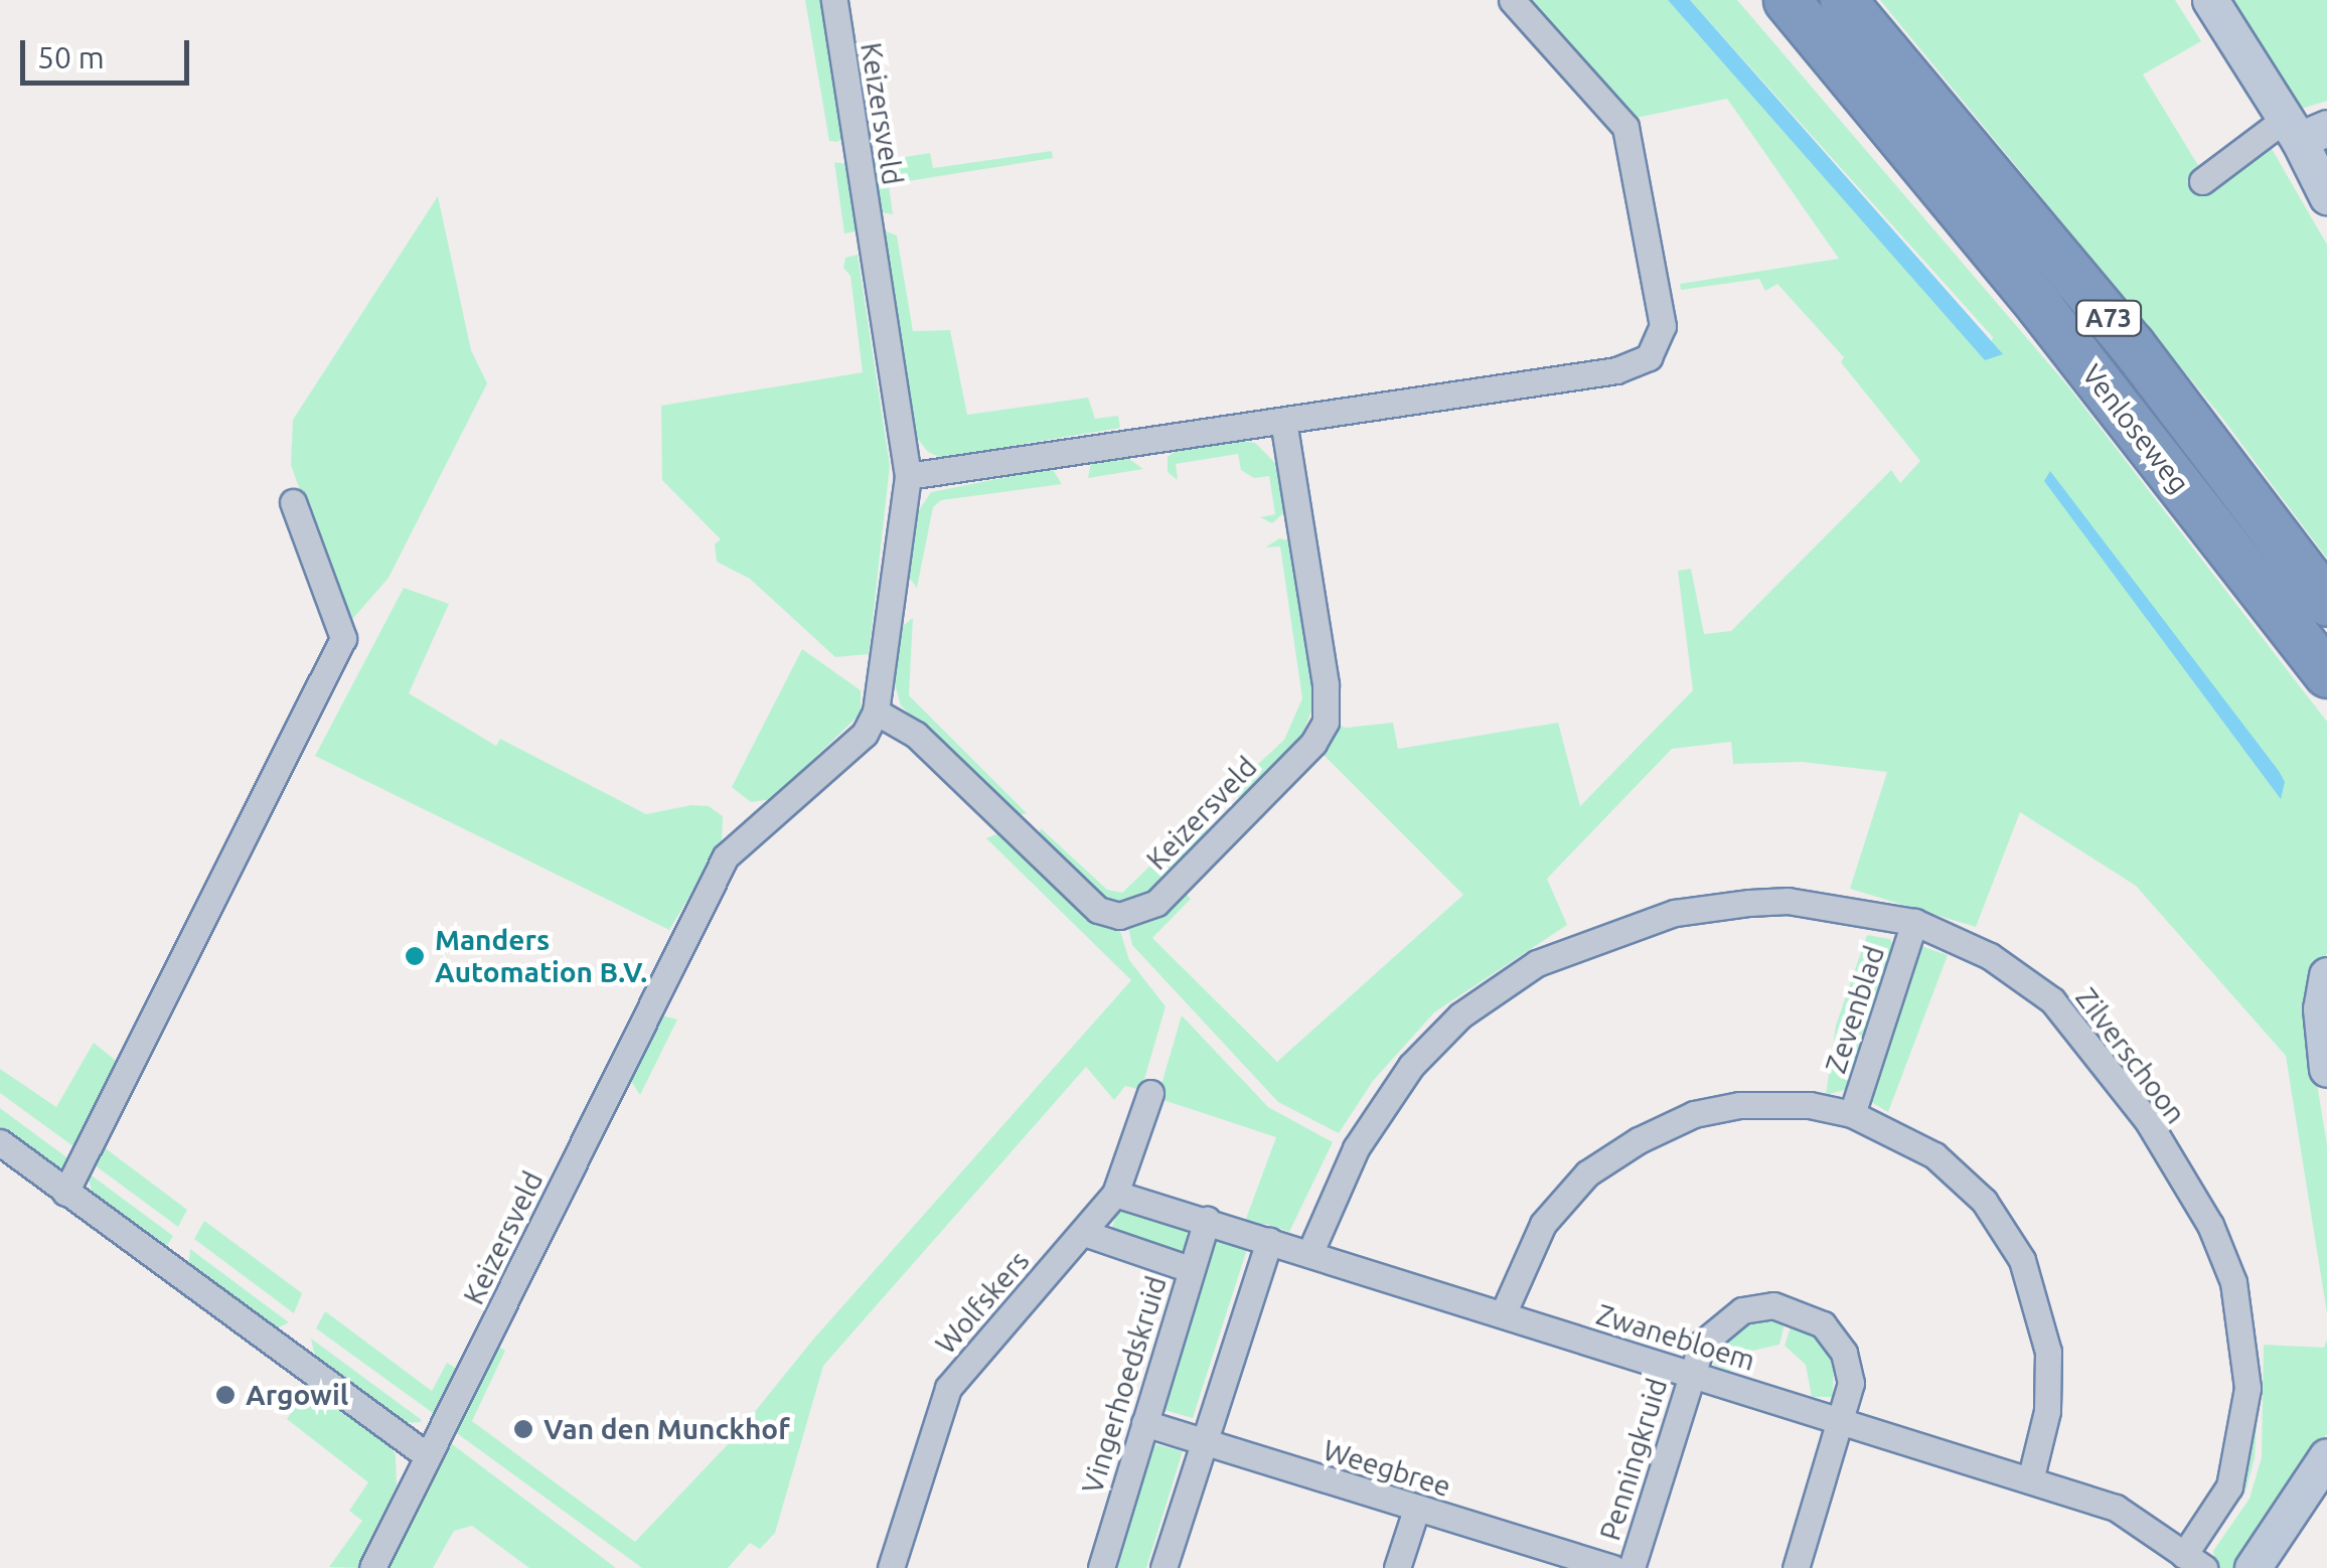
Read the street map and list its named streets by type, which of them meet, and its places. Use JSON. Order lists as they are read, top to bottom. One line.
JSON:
{"streets":{"highway":["A73","Venloseweg"],"street":["Keizersveld","Zevenblad","Zilverschoon","Wolfskers","Zwanebloem","Vingerhoedskruid","Penningkruid","Weegbree"]},"crossings":[["Zevenblad","Zilverschoon"],["Zevenblad","Zwanebloem"],["Zilverschoon","Zwanebloem"],["Wolfskers","Zwanebloem"],["Zwanebloem","Vingerhoedskruid"],["Zwanebloem","Penningkruid"],["Vingerhoedskruid","Weegbree"]],"places":["Manders Automation B.V.","Argowil","Van den Munckhof"],"scale_bar":"50 m"}
